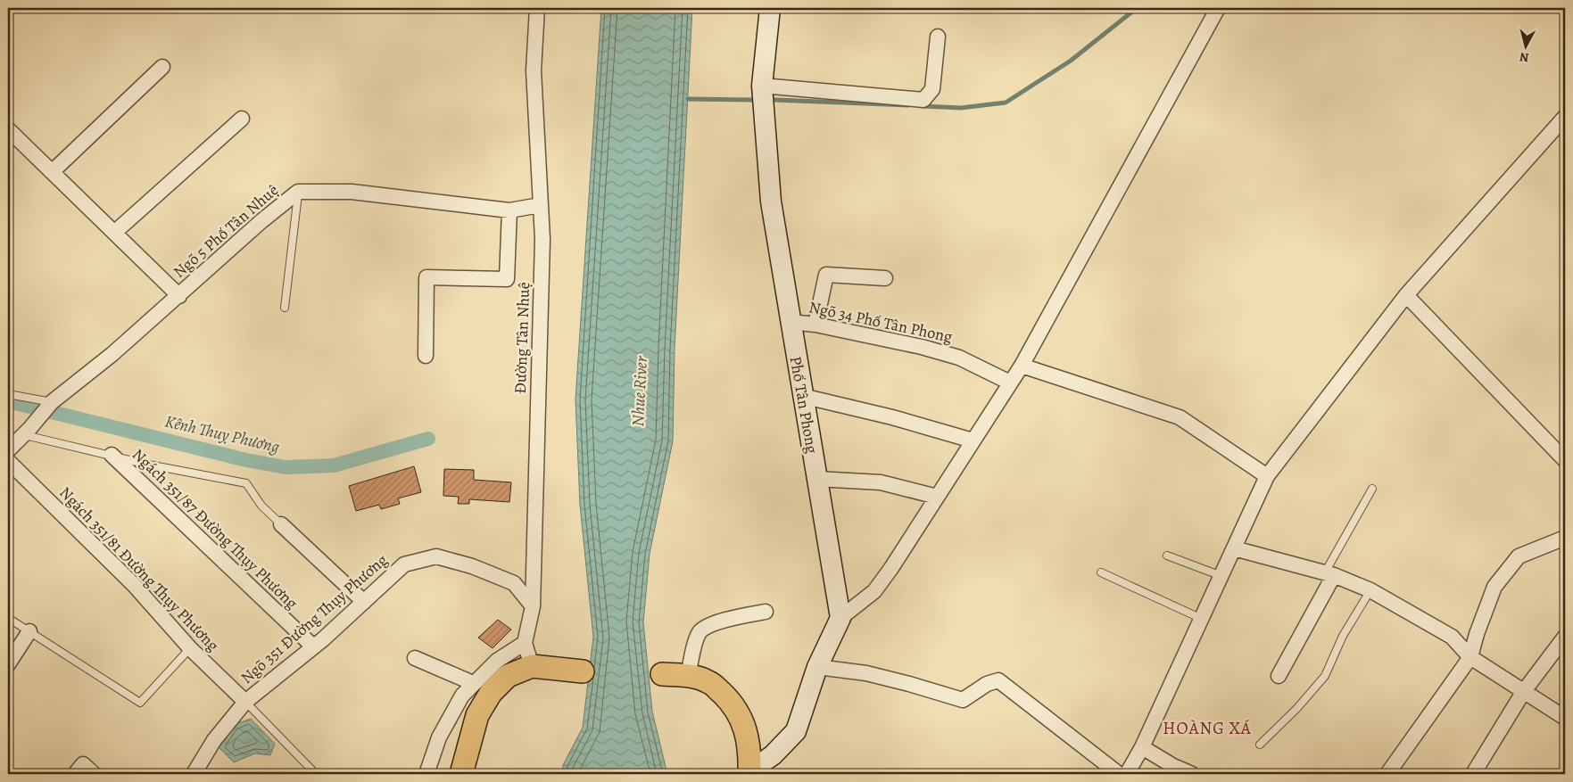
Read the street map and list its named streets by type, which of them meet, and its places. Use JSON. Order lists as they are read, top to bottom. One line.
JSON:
{"streets":{"street":["Ngõ 5 Phố Tân Nhuệ","Ngõ 34 Phố Tân Phong","Đường Tân Nhuệ","Phố Tân Phong","Ngách 351/87 Đường Thụy Phương","Ngách 351/81 Đường Thụy Phương","Ngõ 351 Đường Thụy Phương"]},"crossings":[["Ngõ 5 Phố Tân Nhuệ","Đường Tân Nhuệ"],["Ngõ 34 Phố Tân Phong","Phố Tân Phong"],["Đường Tân Nhuệ","Ngõ 351 Đường Thụy Phương"],["Ngách 351/87 Đường Thụy Phương","Ngõ 351 Đường Thụy Phương"],["Ngách 351/81 Đường Thụy Phương","Ngõ 351 Đường Thụy Phương"]],"districts":["HOÀNG XÁ"],"water":["Nhue River","Kênh Thuỵ Phương"],"north":"bottom"}
